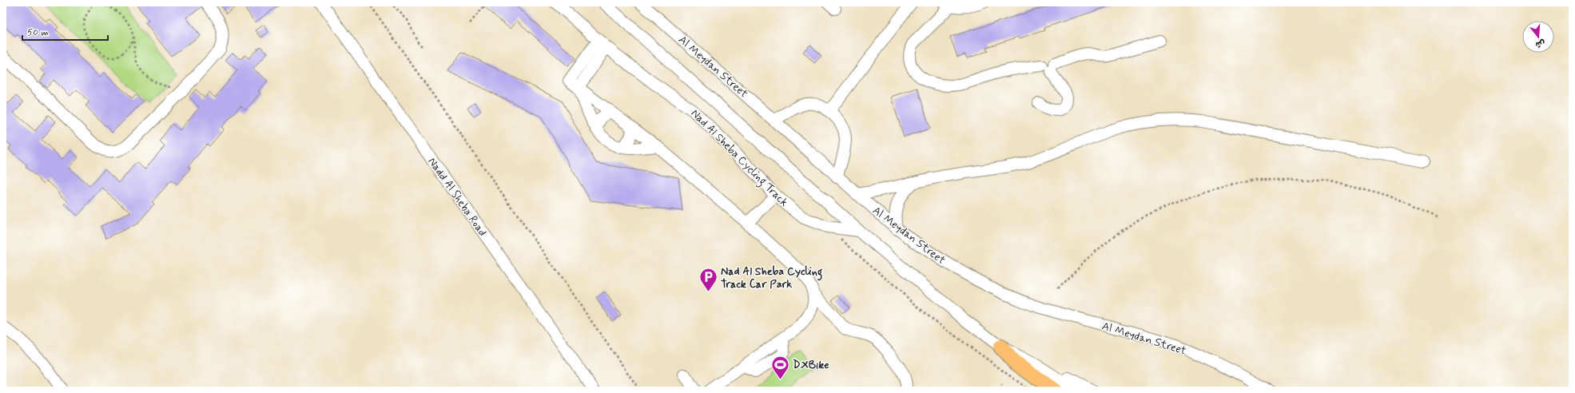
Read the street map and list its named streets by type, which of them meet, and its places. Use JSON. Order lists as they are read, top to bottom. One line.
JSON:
{"streets":{"street":["Al Meydan Street","Nad Al Sheba Cycling Track","Nadd Al Sheba Road"]},"places":{"parking":["Nad Al Sheba Cycling Track Car Park"],"sports":["DXBike"]},"scale_bar":"50 m","north":"bottom"}
